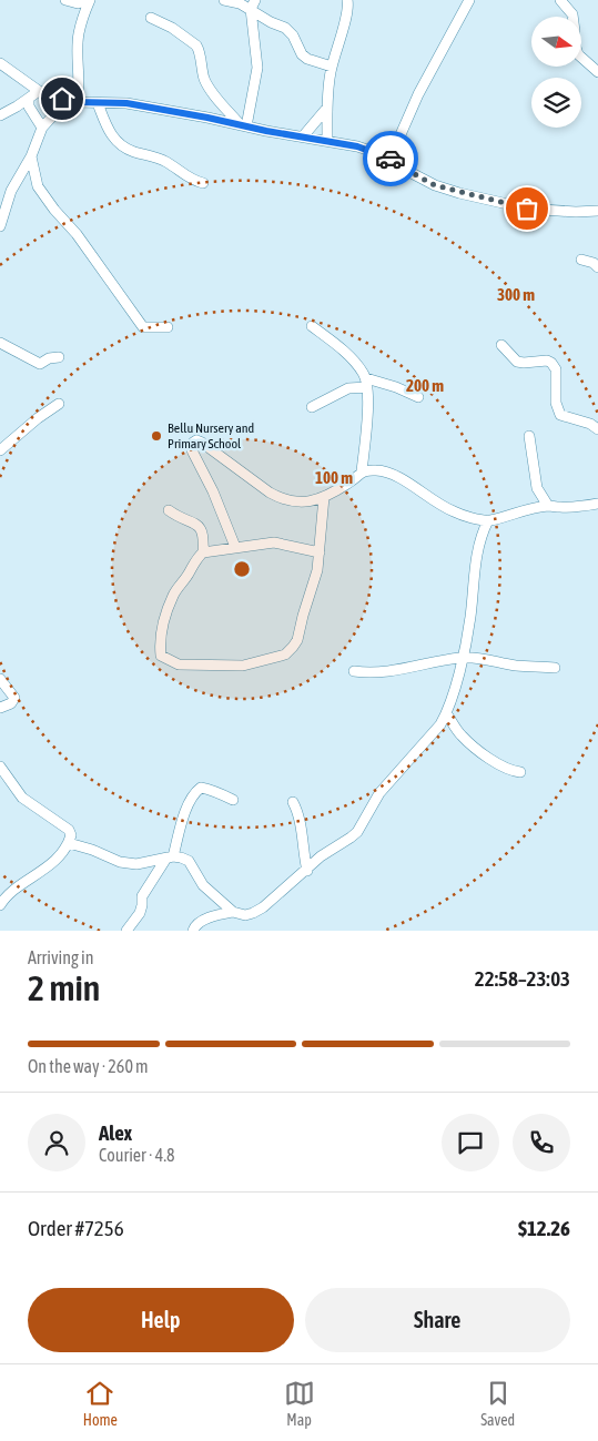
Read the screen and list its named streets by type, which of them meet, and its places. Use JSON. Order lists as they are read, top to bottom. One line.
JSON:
{"places":["Bellu Nursery and Primary School"],"north":"right","page":{"heading":["2 min","Arriving in","22:58–23:03"],"panel":["Alex","Courier · 4.8","Order #7256","$12.26"],"bar":"On the way · 260 m","buttons":["Help","Share"],"tabs":["Home","Map","Saved"]},"rings":["300 m","200 m","100 m"]}
